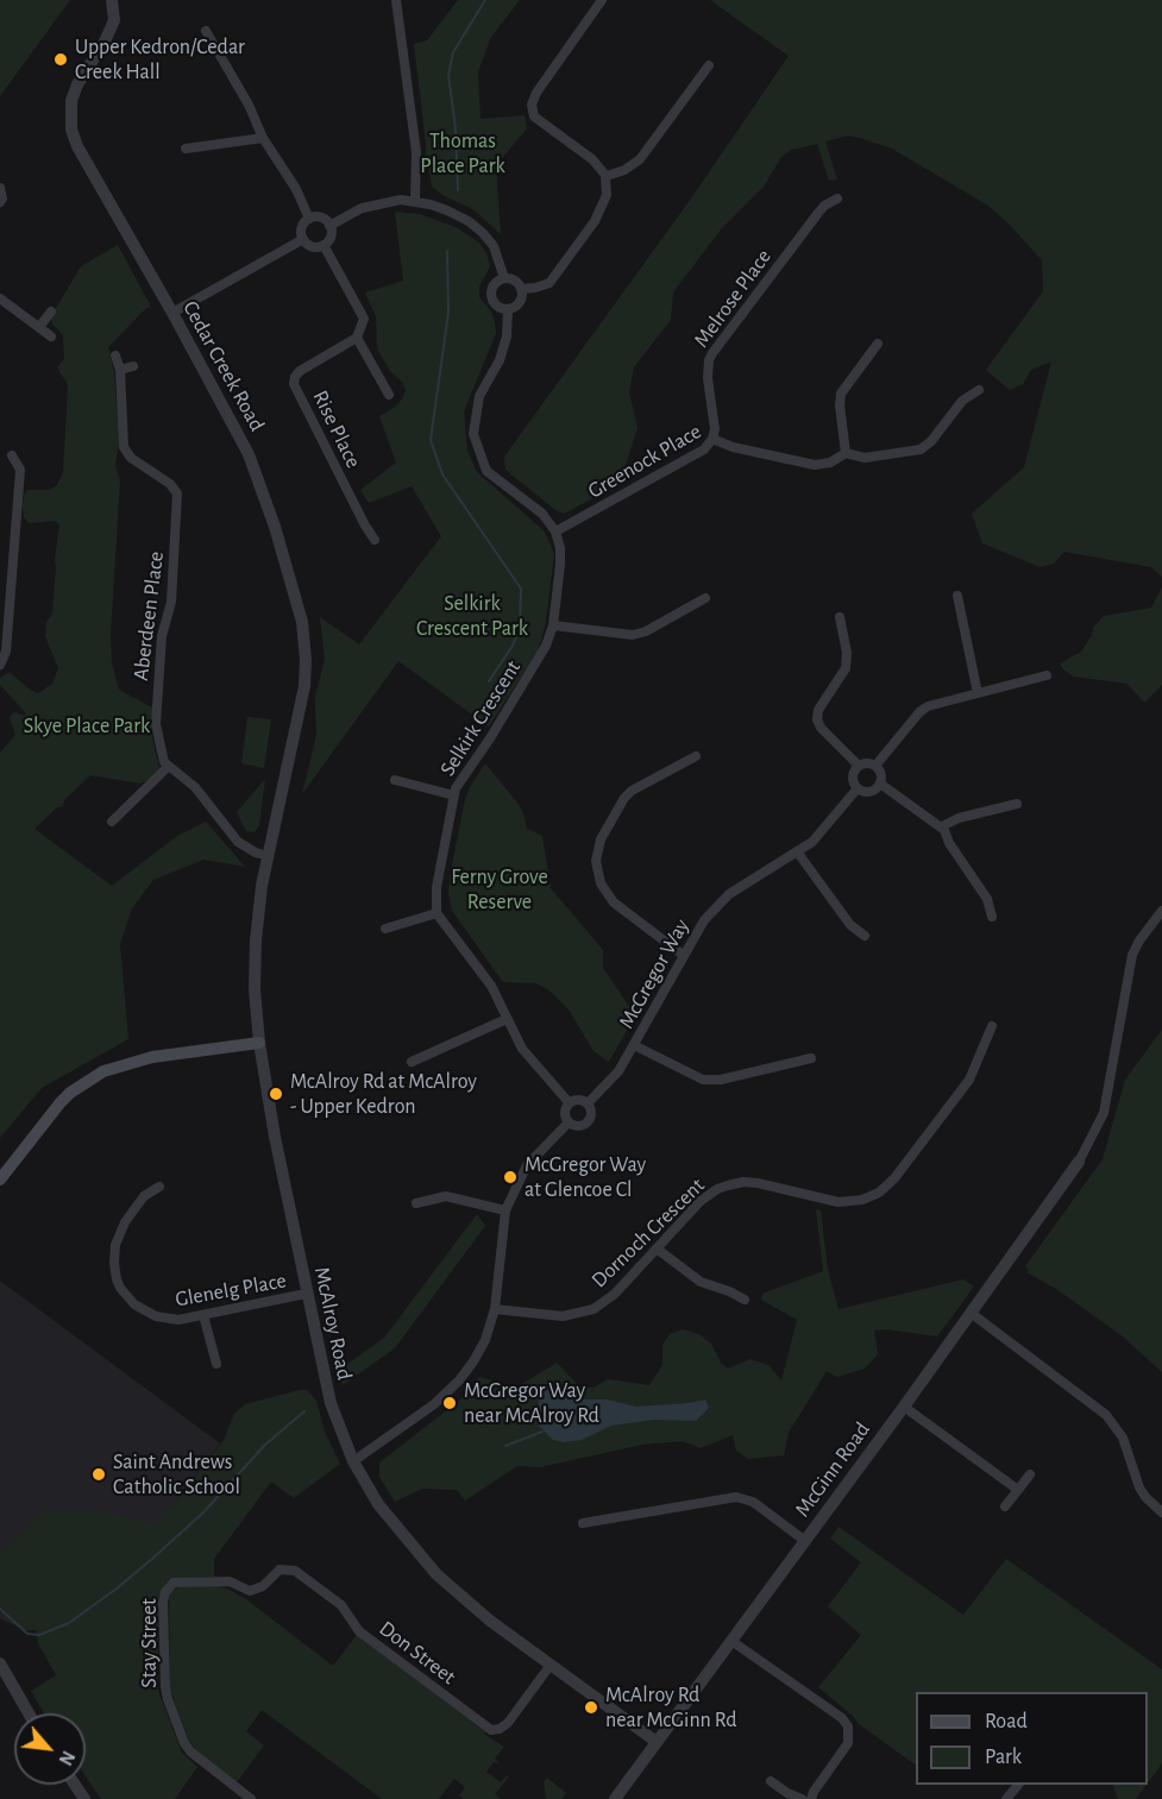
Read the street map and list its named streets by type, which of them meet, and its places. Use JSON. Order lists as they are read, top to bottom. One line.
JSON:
{"streets":{"street":["Melrose Place","Cedar Creek Road","Rise Place","Greenock Place","Aberdeen Place","Selkirk Crescent","McGregor Way","Dornoch Crescent","Glenelg Place","McAlroy Road","McGinn Road","Stay Street","Don Street"]},"crossings":[["Melrose Place","Greenock Place"],["Cedar Creek Road","McAlroy Road"],["Greenock Place","Selkirk Crescent"],["Glenelg Place","McAlroy Road"],["McAlroy Road","McGinn Road"],["McAlroy Road","Don Street"],["Stay Street","Don Street"]],"parks":["Thomas Place Park","Selkirk Crescent Park","Skye Place Park","Ferny Grove Reserve"],"places":["Upper Kedron/Cedar Creek Hall","McAlroy Rd at McAlroy - Upper Kedron","McGregor Way at Glencoe Cl","McGregor Way near McAlroy Rd","Saint Andrews Catholic School","McAlroy Rd near McGinn Rd"],"legend":["Road","Park"],"north":"bottom right"}
